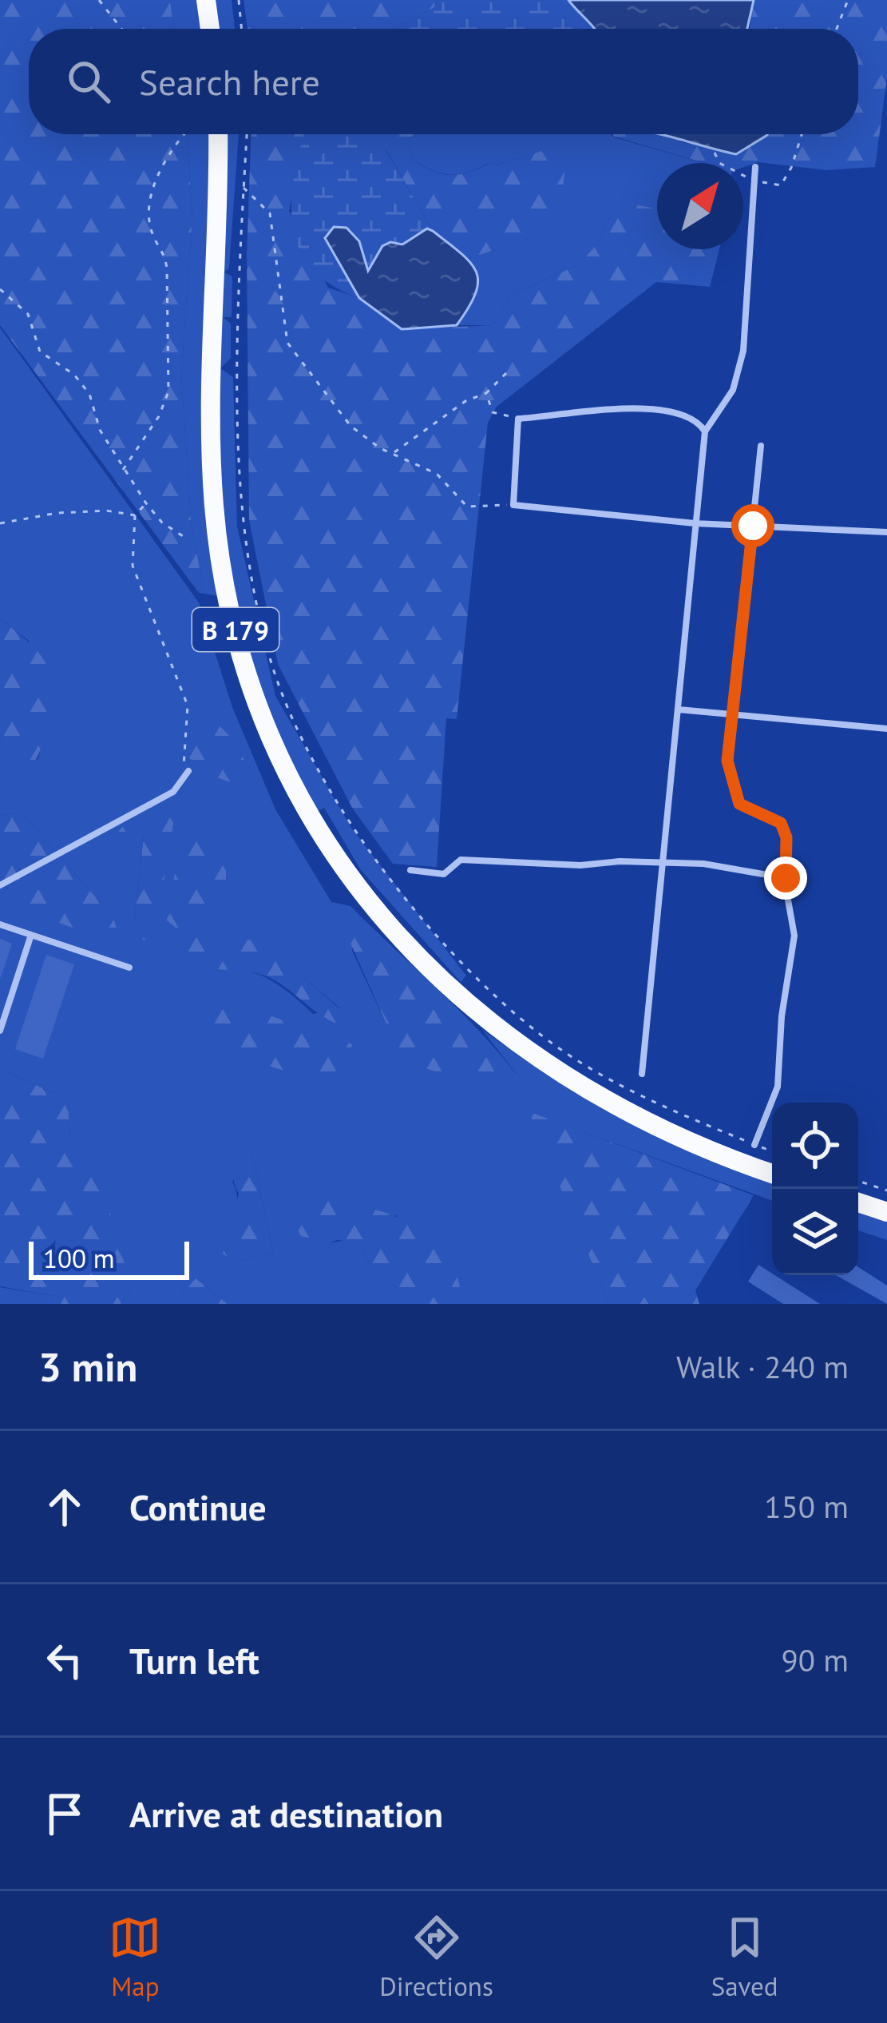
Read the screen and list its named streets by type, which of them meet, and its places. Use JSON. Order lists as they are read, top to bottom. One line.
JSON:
{"streets":{"main road":["B 179"]},"scale_bar":"100 m","north":"top right","page":{"search":"Search here","scale":"100 m","heading":["3 min","Walk · 240 m"],"list":[["Continue","150 m"],["Turn left","90 m"],"Arrive at destination"],"nav":["Map","Directions","Saved"]}}
